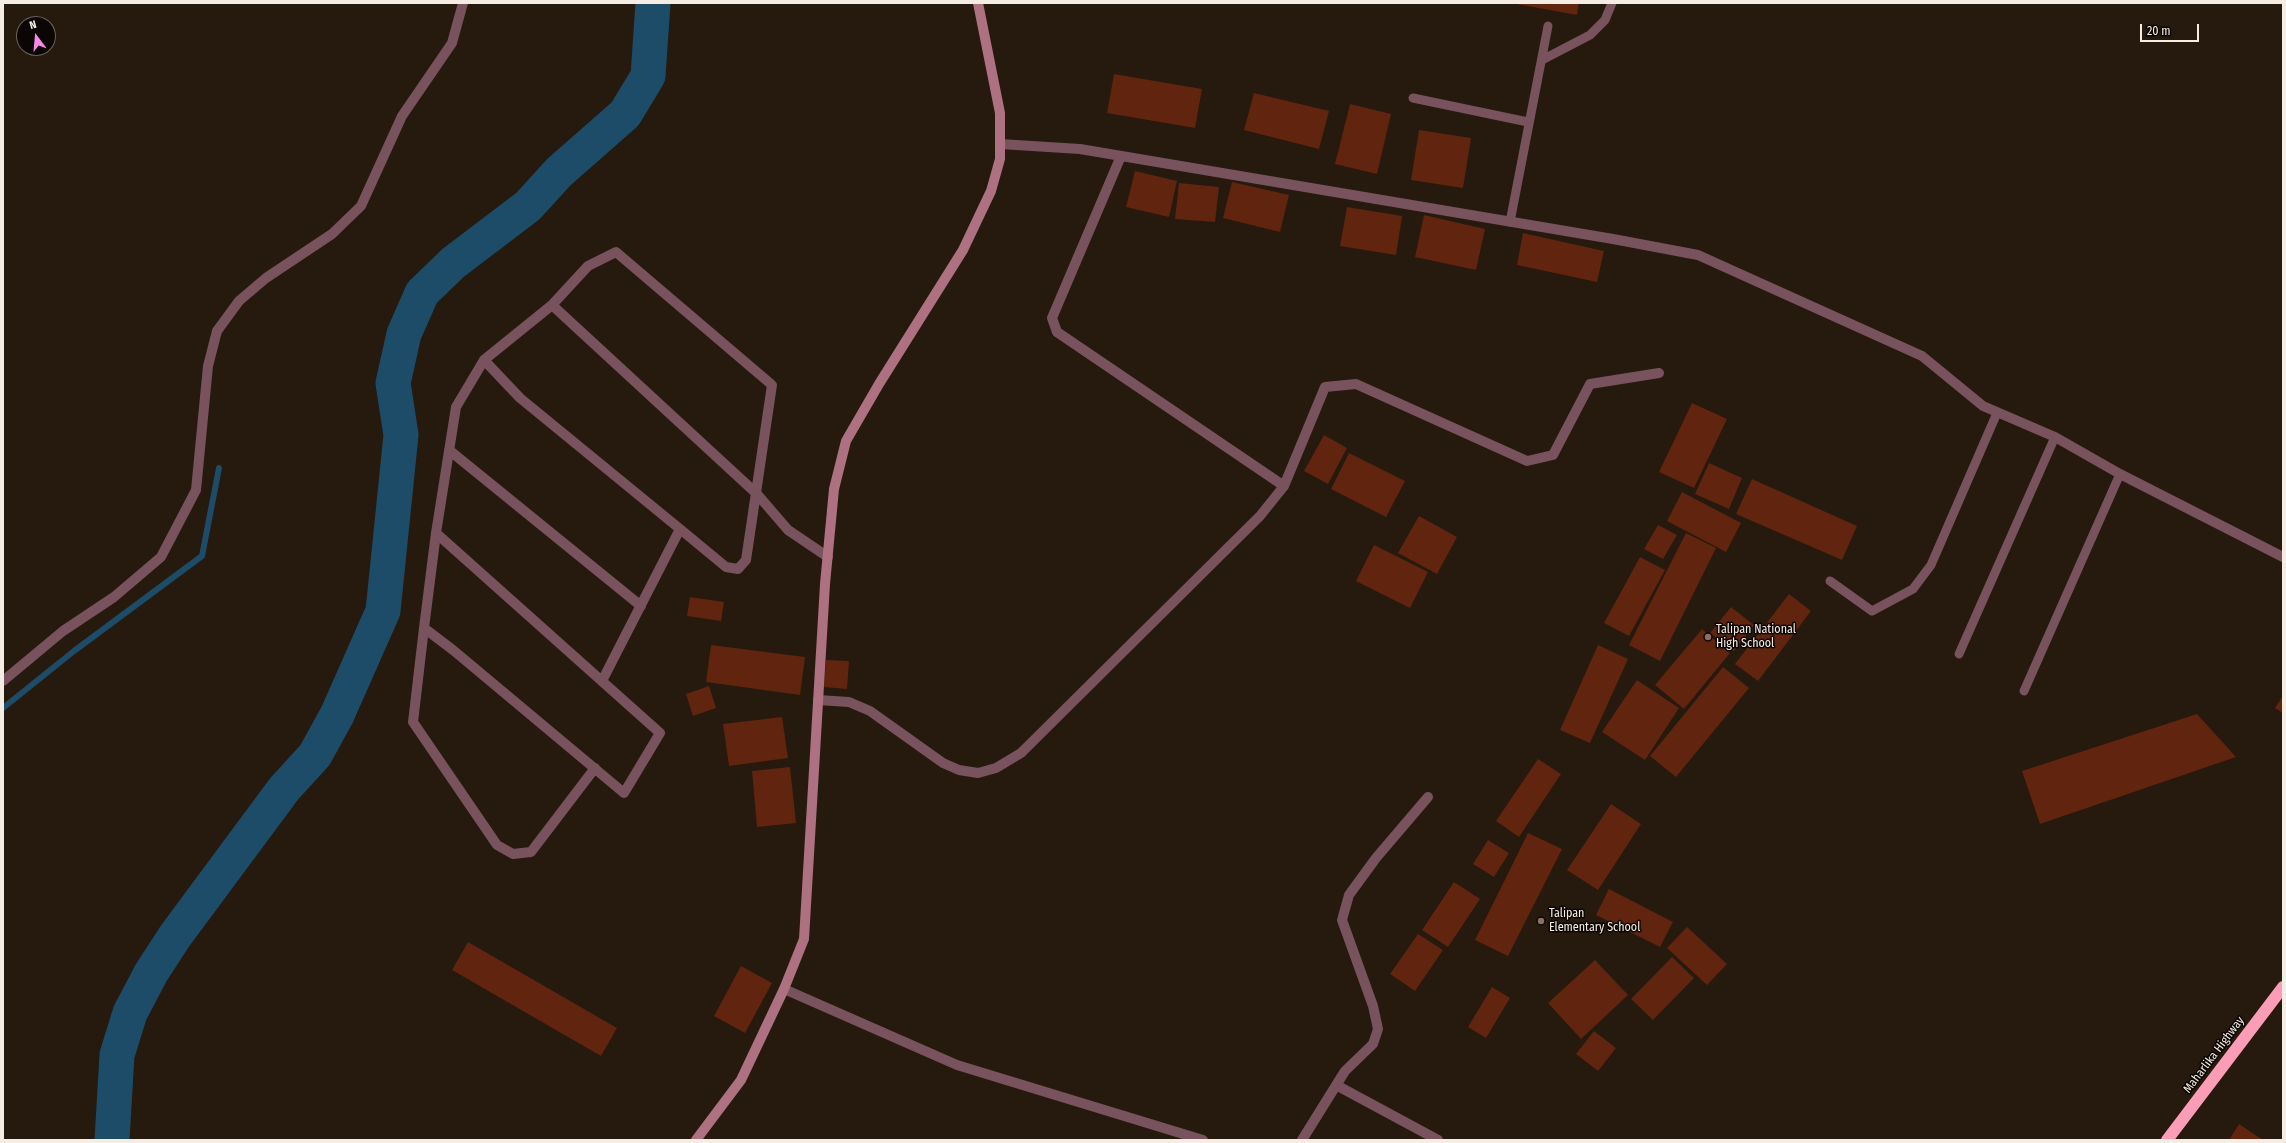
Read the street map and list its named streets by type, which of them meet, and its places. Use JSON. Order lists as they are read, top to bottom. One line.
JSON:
{"streets":{"highway":["Maharlika Highway"]},"places":["Talipan National High School","Talipan Elementary School"],"scale_bar":"20 m","north":"top"}
